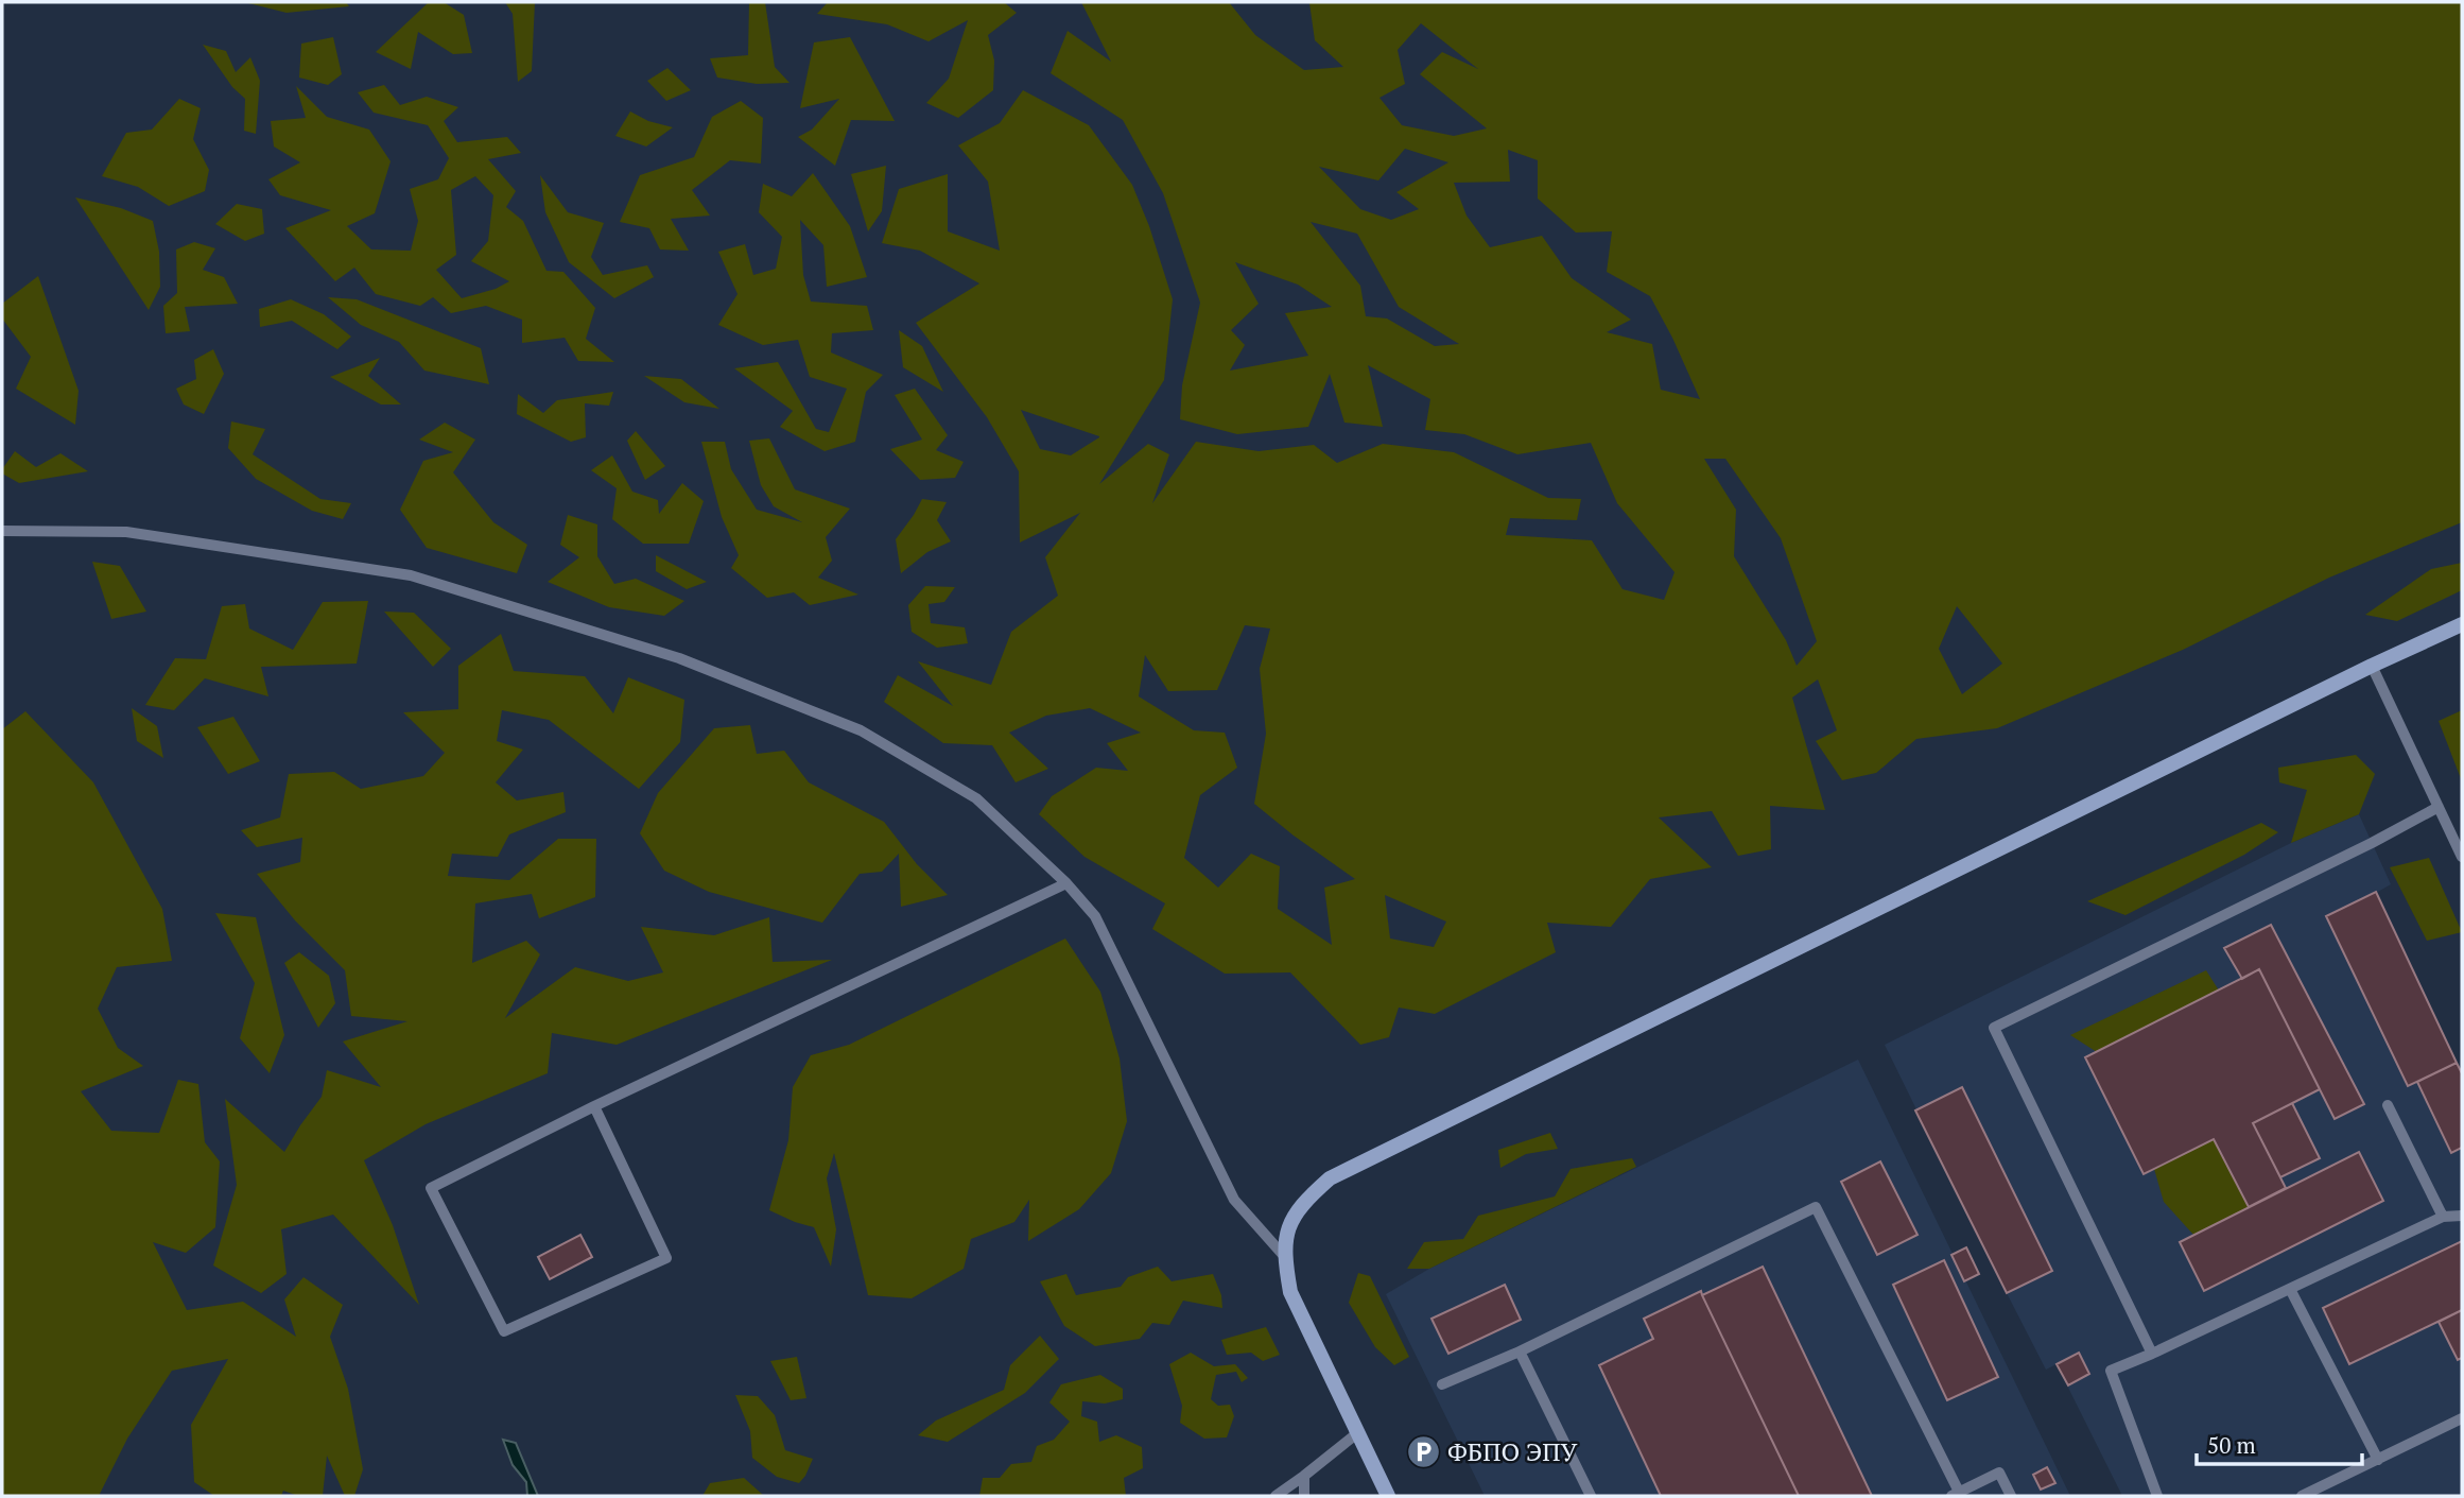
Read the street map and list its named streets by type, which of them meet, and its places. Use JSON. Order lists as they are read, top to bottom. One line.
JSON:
{"places":{"parking":["ФБПО ЭПУ"]},"scale_bar":"50 m"}
